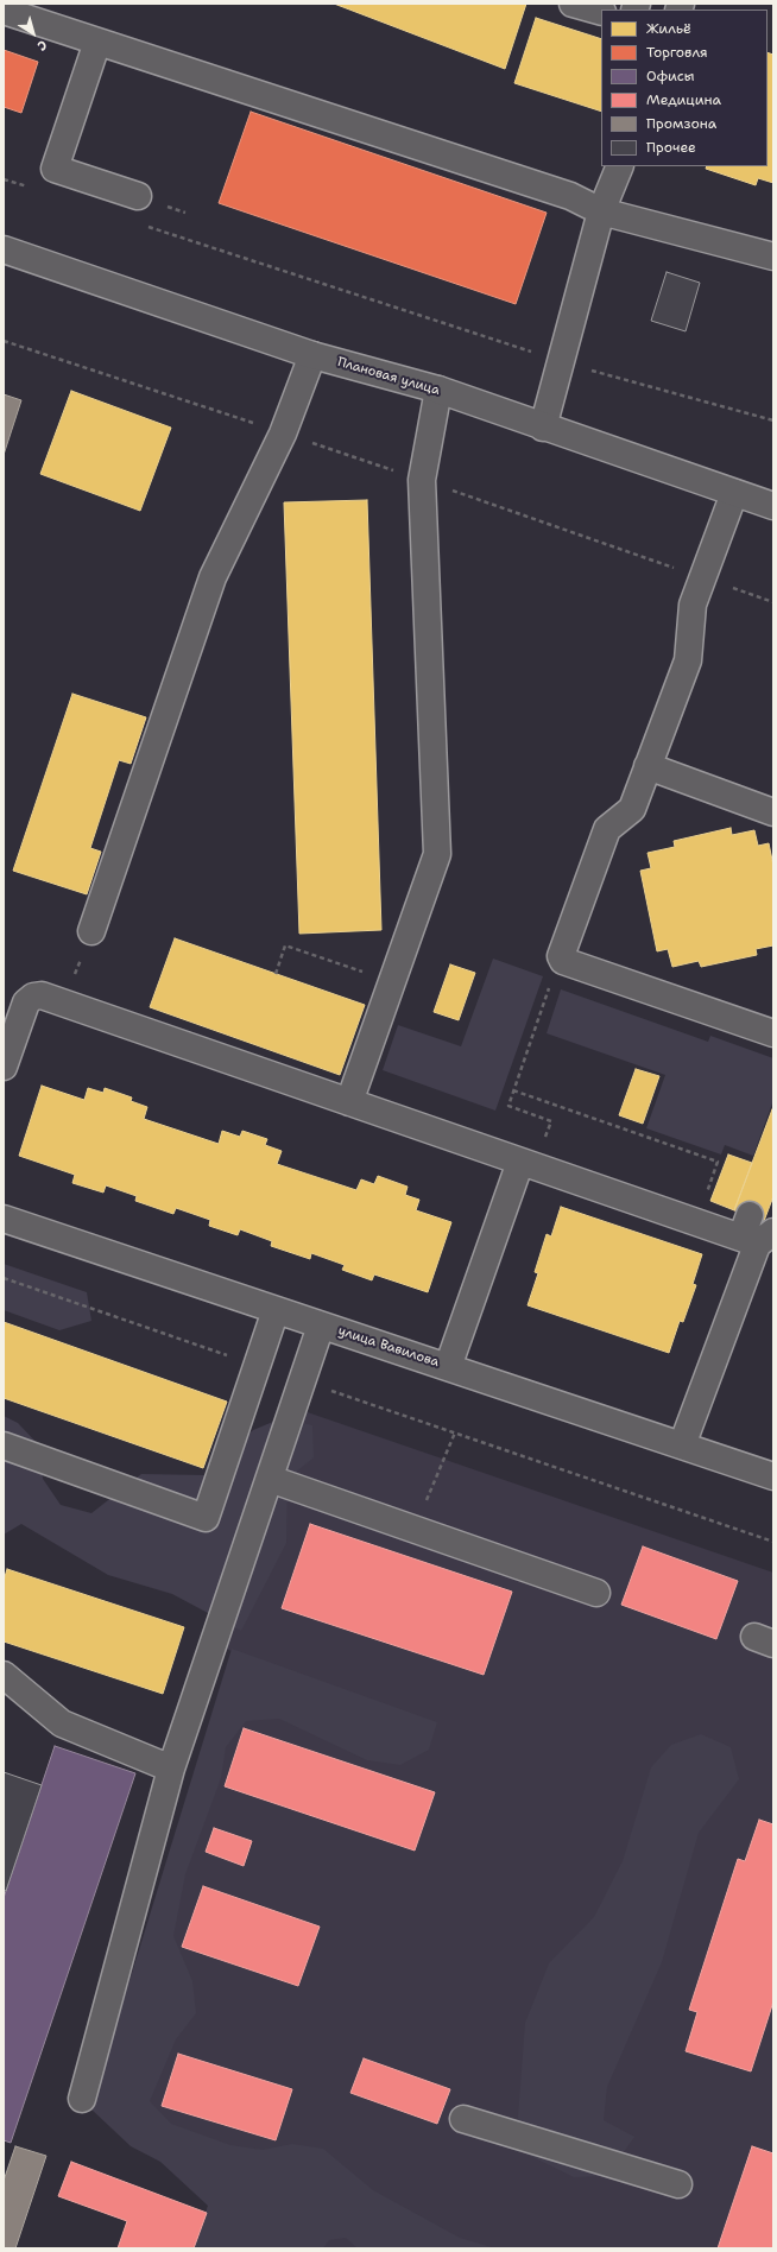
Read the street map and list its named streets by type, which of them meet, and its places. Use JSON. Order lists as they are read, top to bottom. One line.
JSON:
{"streets":{"street":["Плановая улица","улица Вавилова"]},"legend":["Жильё","Торговля","Офисы","Медицина","Промзона","Прочее"],"north":"bottom right"}
